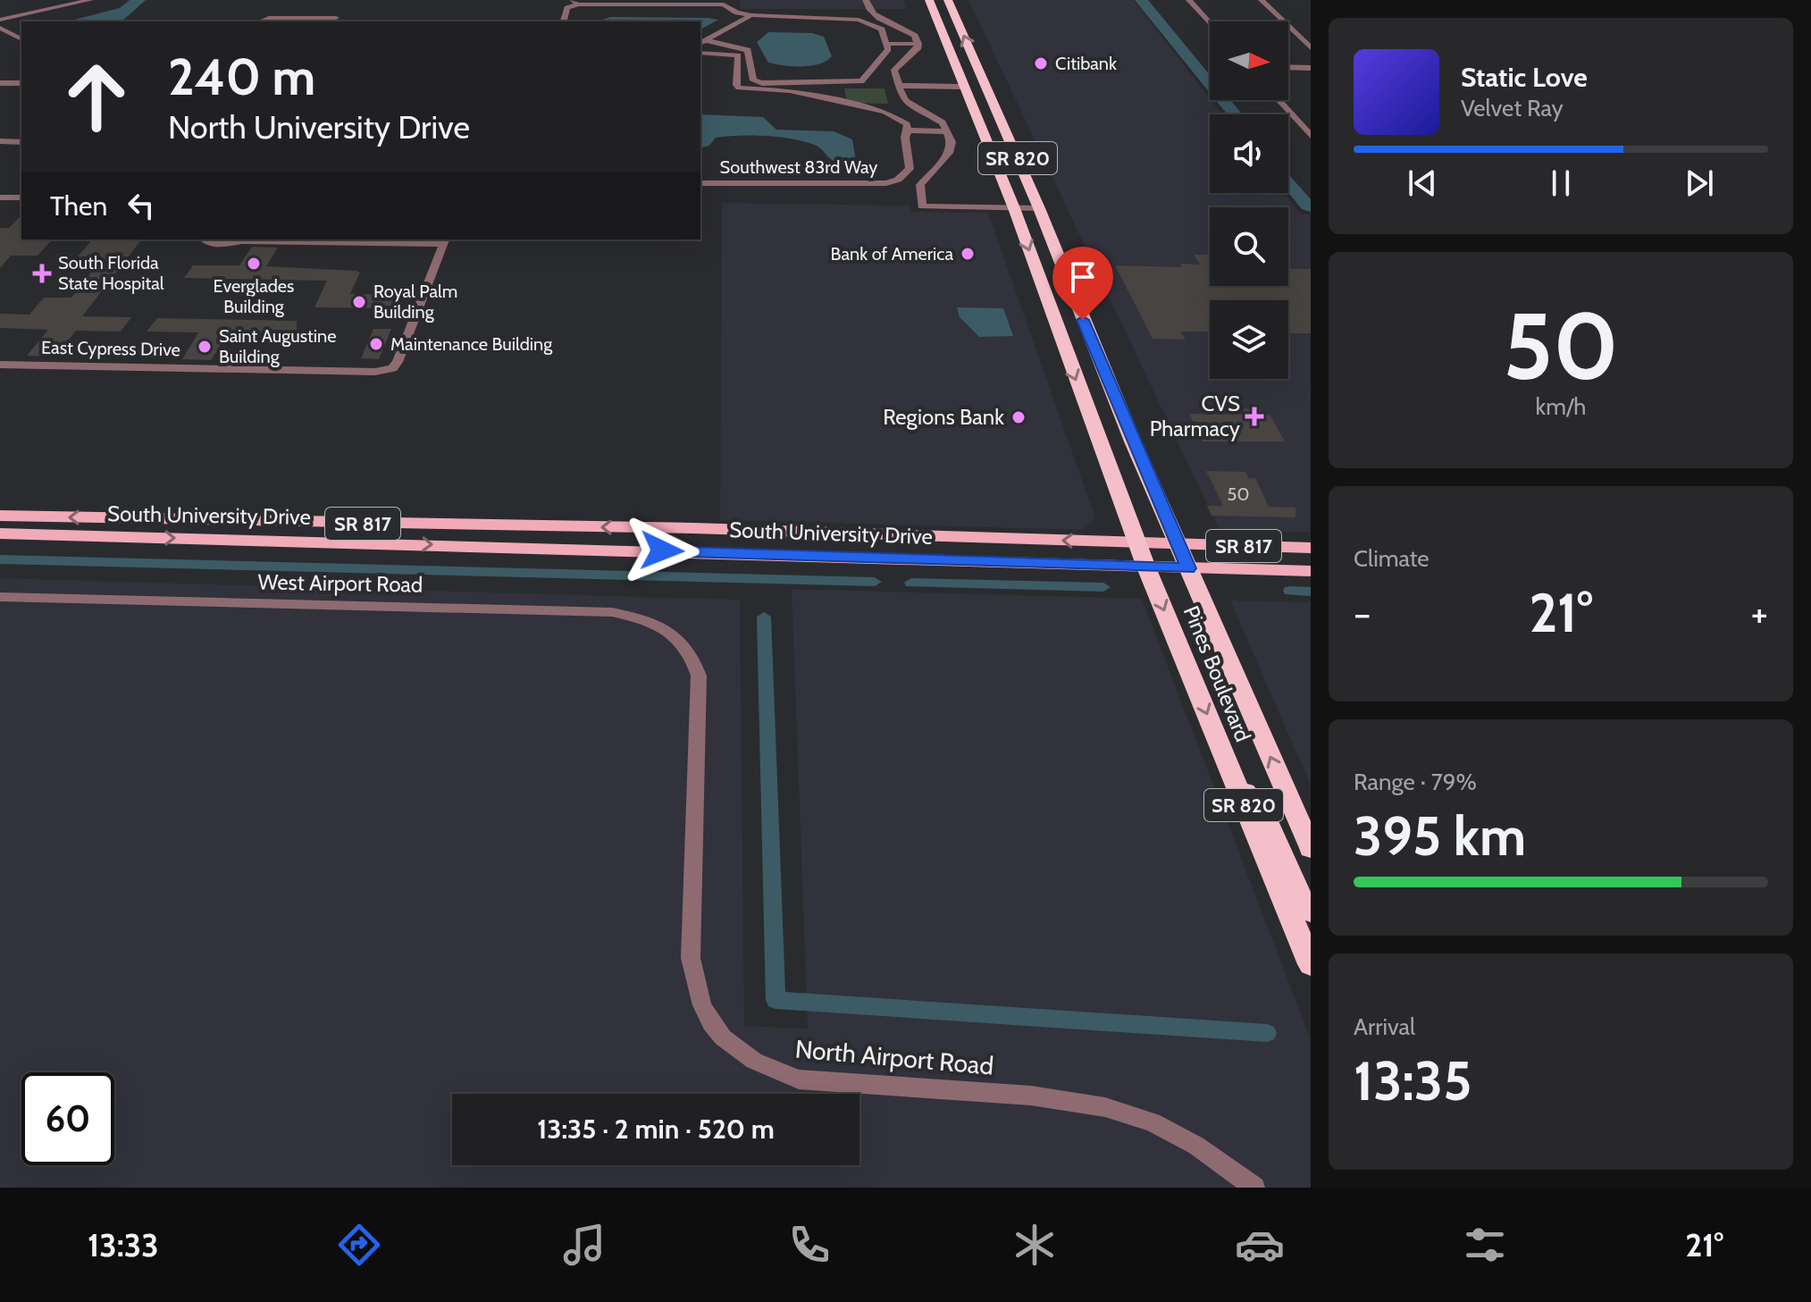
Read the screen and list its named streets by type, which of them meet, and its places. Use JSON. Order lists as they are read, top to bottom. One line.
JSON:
{"streets":{"highway":["SR 820","Pines Boulevard"],"main road":["South University Drive","SR 817"],"street":["Southwest 83rd Way","East Cypress Drive","West Airport Road","North Airport Road"]},"crossings":[["South University Drive","SR 817"],["South University Drive","Pines Boulevard"],["SR 817","Pines Boulevard"],["West Airport Road","North Airport Road"]],"places":{"other":["Citibank","Bank of America","Everglades Building","Royal Palm Building","Maintenance Building","Saint Augustine Building","Regions Bank"],"health":["South Florida State Hospital","CVS Pharmacy"]},"house_numbers":["50"],"north":"right","page":{"turn":["240 m","North University Drive"],"song":["Static Love","Velvet Ray"],"then":"Then","tile":[["50","km/h"],"Climate",["Range · 79%","395 km"],["Arrival","13:35"]],"heat":["−","21°","+"],"limit":"60","trip":"13:35 · 2 min · 520 m","tabs":["13:33","21°"]}}
